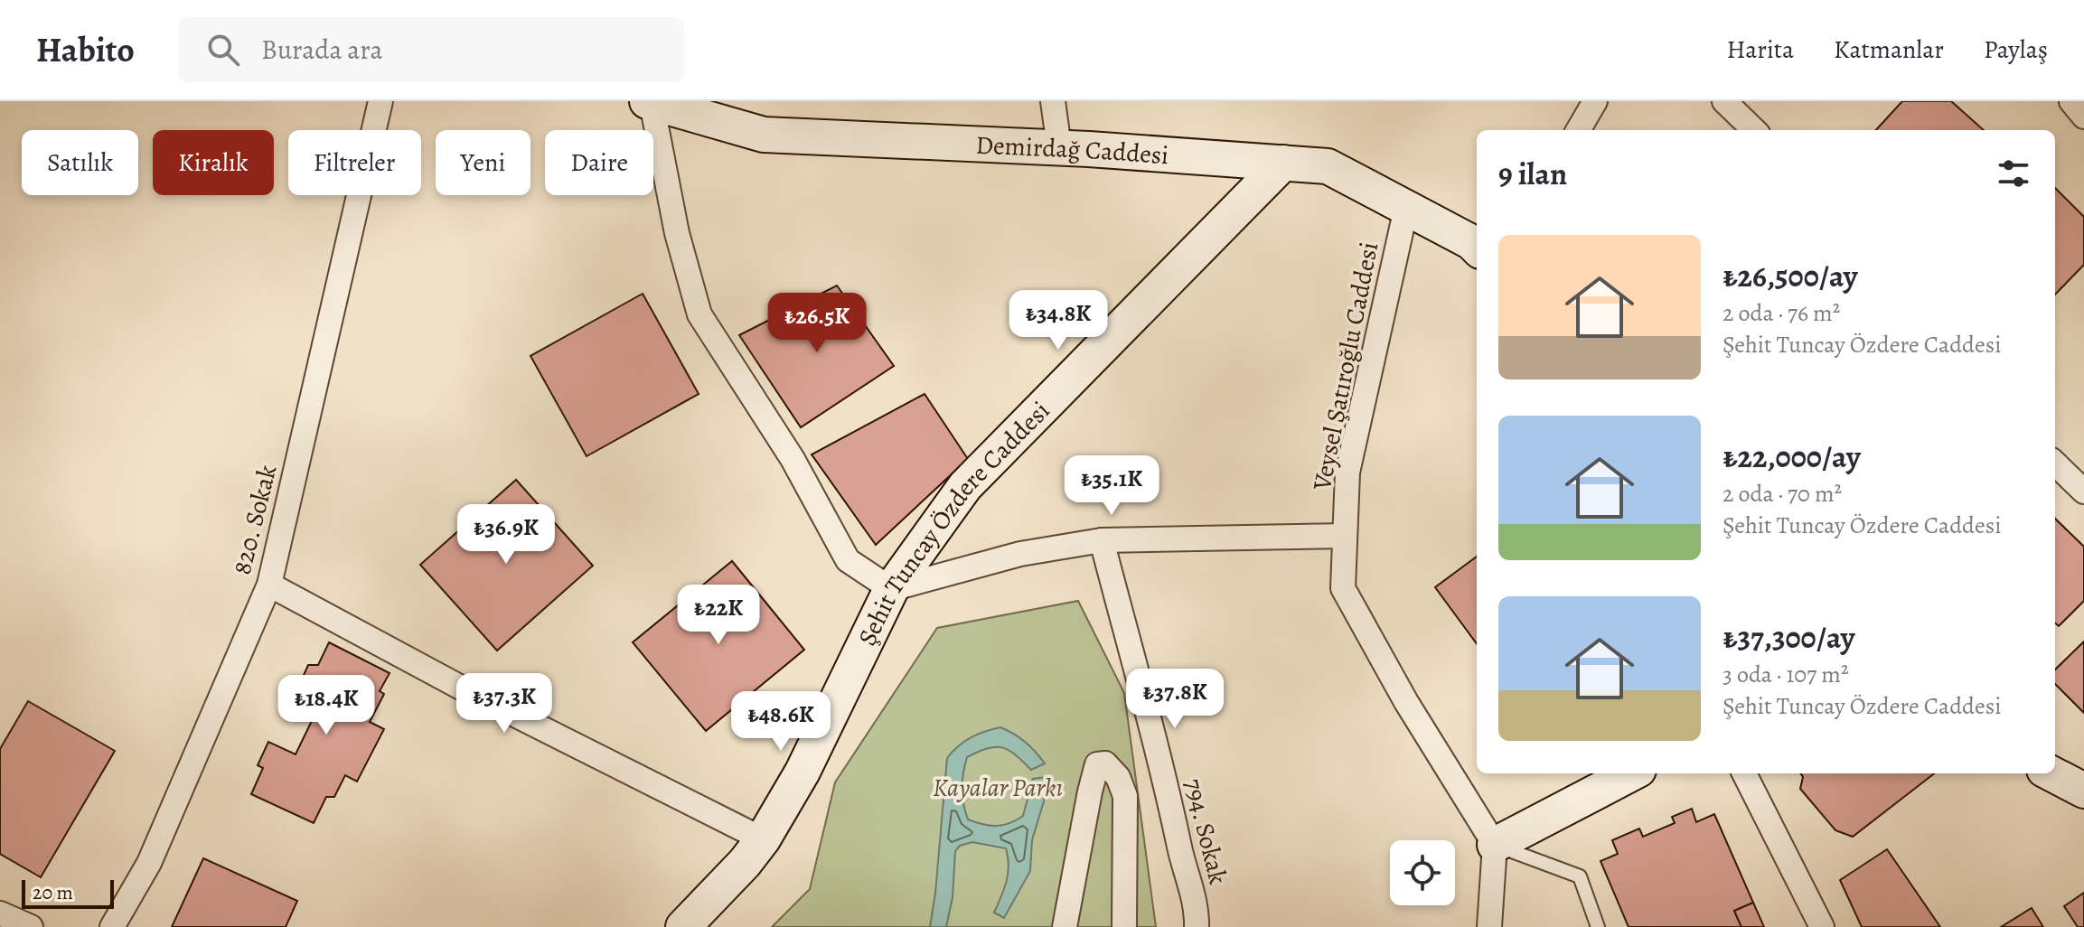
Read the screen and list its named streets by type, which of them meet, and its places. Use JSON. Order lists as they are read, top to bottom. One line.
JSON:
{"streets":{"street":["Demirdağ Caddesi","Veysel Şatıroğlu Caddesi","820. Sokak","Şehit Tuncay Özdere Caddesi","794. Sokak"]},"crossings":[["Demirdağ Caddesi","Veysel Şatıroğlu Caddesi"],["Demirdağ Caddesi","Şehit Tuncay Özdere Caddesi"]],"parks":["Kayalar Parkı"],"scale_bar":"20 m","page":{"header":"Habito","search":"Burada ara","nav":["Harita","Katmanlar","Paylaş"],"chip":["Satılık","Kiralık","Filtreler","Yeni","Daire"],"heading":"9 ilan","list":[{"name":"₺26,500/ay","note":"2 oda · 76 m² · Şehit Tuncay Özdere Caddesi"},{"name":"₺22,000/ay","note":"2 oda · 70 m² · Şehit Tuncay Özdere Caddesi"},{"name":"₺37,300/ay","note":"3 oda · 107 m² · Şehit Tuncay Özdere Caddesi"}],"price":["₺34.8K","₺26.5K","₺35.1K","₺36.9K","₺22K","₺37.8K","₺37.3K","₺18.4K","₺48.6K"],"scale":"20 m"}}
